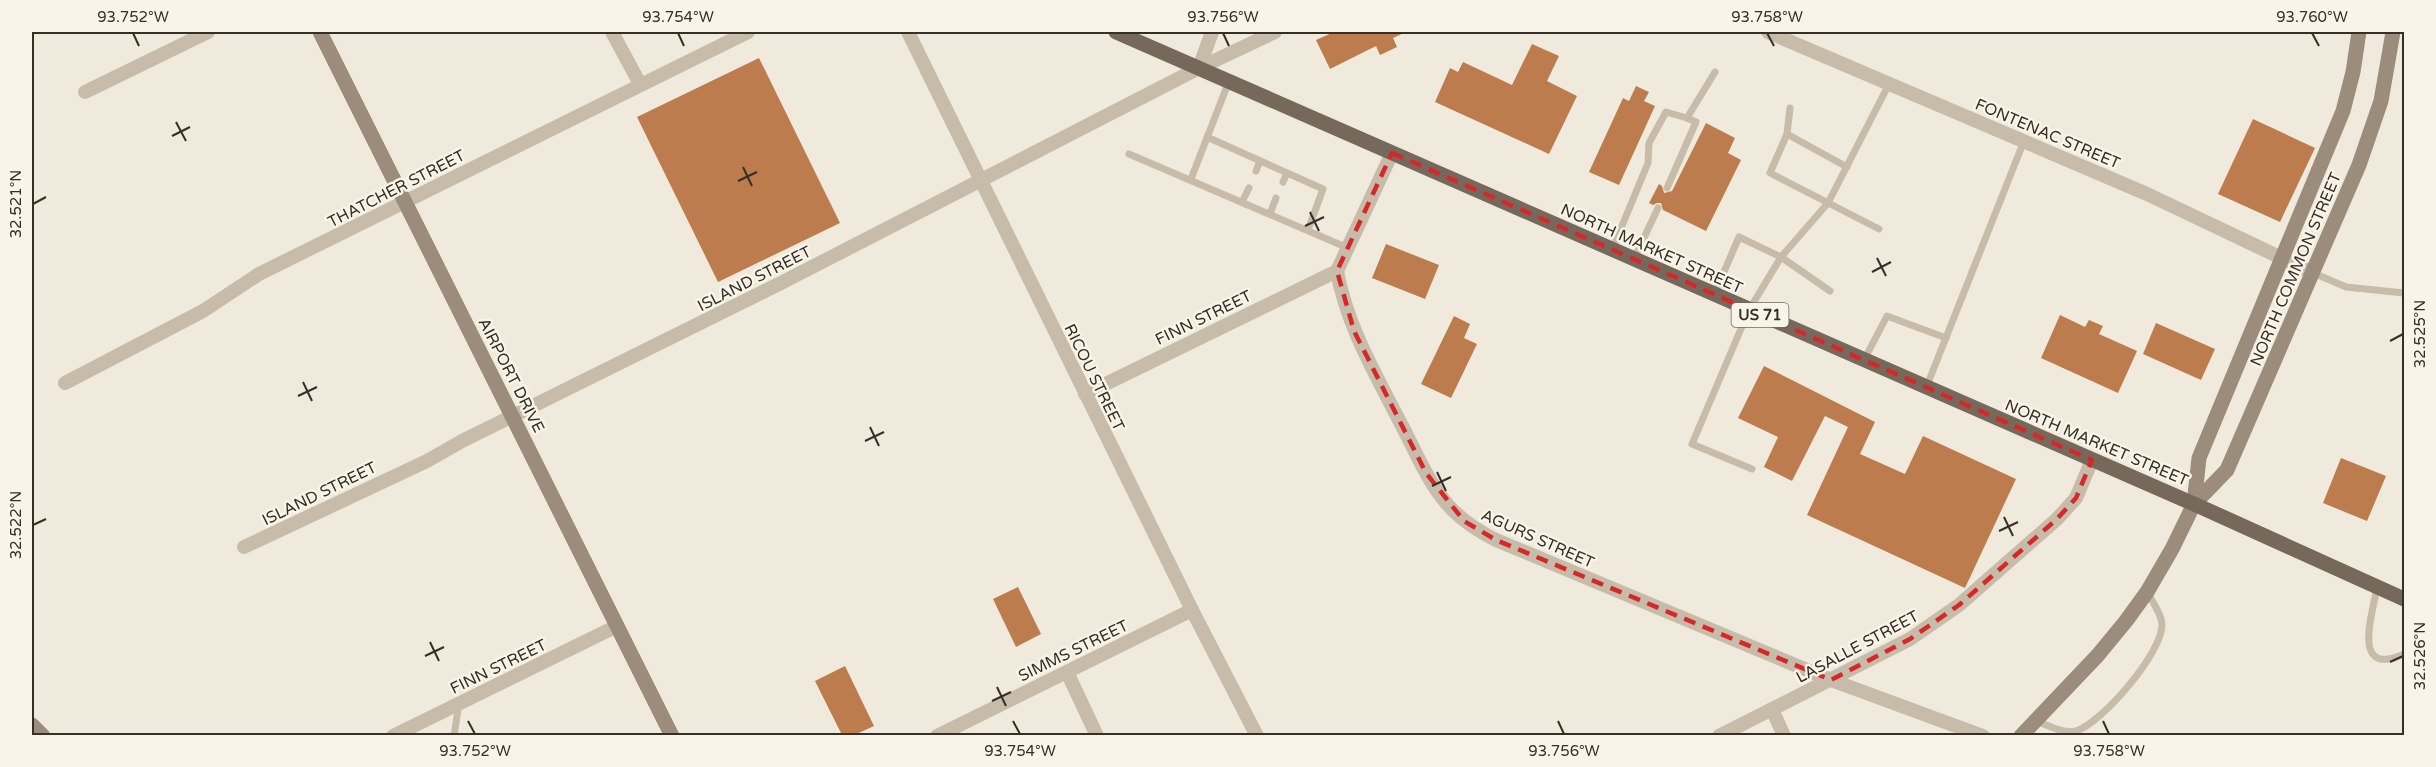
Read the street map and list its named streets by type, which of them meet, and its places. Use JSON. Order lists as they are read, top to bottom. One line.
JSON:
{"streets":{"main road":["NORTH MARKET STREET","NORTH COMMON STREET","US 71","AIRPORT DRIVE"],"street":["FONTENAC STREET","THATCHER STREET","ISLAND STREET","FINN STREET","RICOU STREET","AGURS STREET","LASALLE STREET","SIMMS STREET"]},"crossings":[["FONTENAC STREET","NORTH COMMON STREET"],["THATCHER STREET","AIRPORT DRIVE"],["NORTH MARKET STREET","NORTH COMMON STREET"],["NORTH MARKET STREET","ISLAND STREET"],["NORTH MARKET STREET","LASALLE STREET"],["ISLAND STREET","AIRPORT DRIVE"],["ISLAND STREET","RICOU STREET"],["FINN STREET","AIRPORT DRIVE"],["FINN STREET","RICOU STREET"],["FINN STREET","AGURS STREET"],["RICOU STREET","SIMMS STREET"],["AGURS STREET","LASALLE STREET"]],"coordinates":["93.752°W","93.754°W","93.756°W","93.758°W","93.760°W","32.521°N","32.525°N","32.522°N","32.526°N"]}
